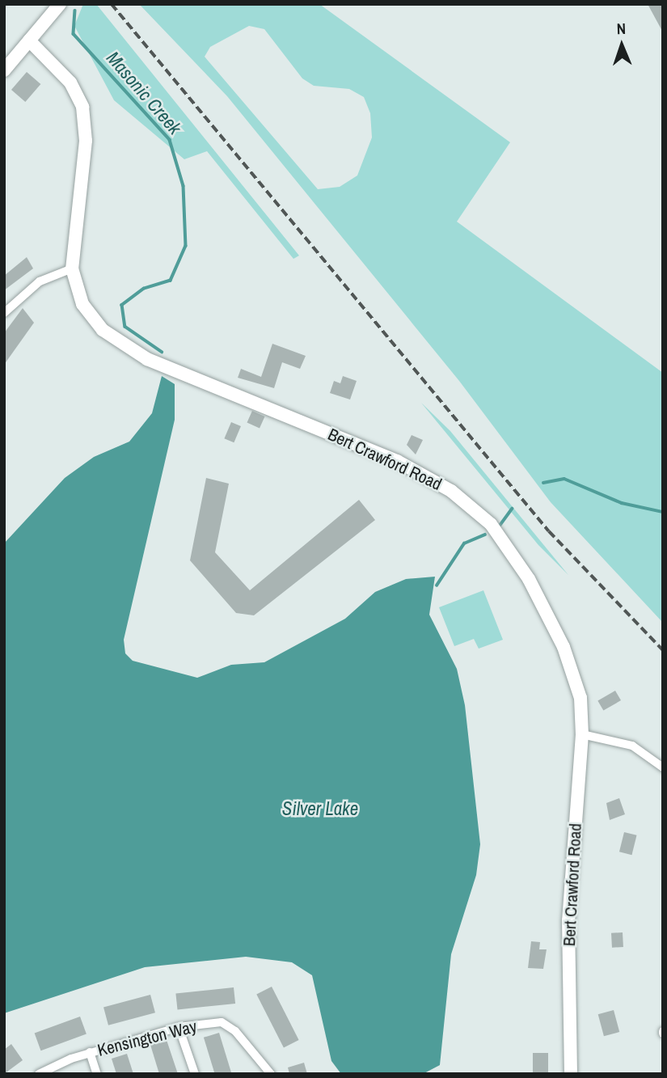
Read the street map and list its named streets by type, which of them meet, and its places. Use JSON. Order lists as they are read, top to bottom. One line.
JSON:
{"streets":{"street":["Bert Crawford Road","Kensington Way"]},"water":["Masonic Creek","Silver Lake"],"north":"top"}
